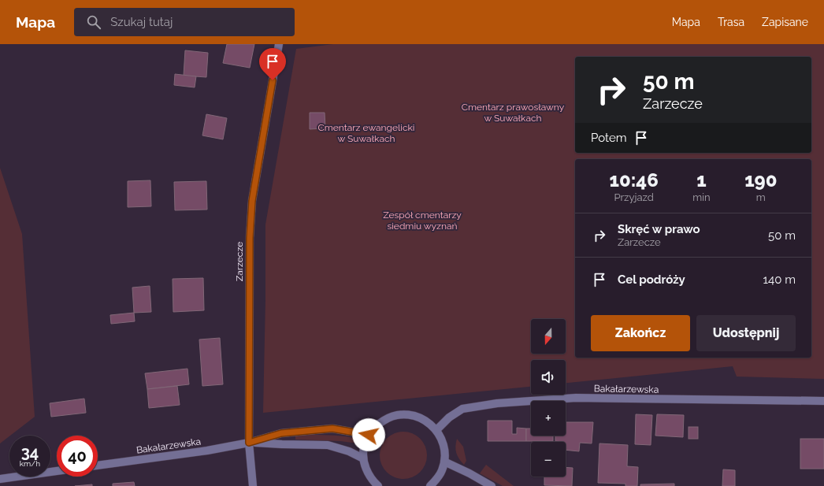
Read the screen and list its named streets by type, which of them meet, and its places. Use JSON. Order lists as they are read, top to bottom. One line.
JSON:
{"streets":{"street":["Zarzecze","Bakałarzewska"]},"crossings":[["Zarzecze","Bakałarzewska"]],"parks":["Cmentarz prawosławny w Suwałkach","Cmentarz ewangelicki w Suwałkach","Zespół cmentarzy siedmiu wyznań"],"north":"bottom","page":{"header":"Mapa","search":"Szukaj tutaj","nav":["Mapa","Trasa","Zapisane"],"turn":["50 m","Zarzecze"],"then":"Potem","eta":["10:46","Przyjazd","1","min","190","m"],"list":[{"name":"Skręć w prawo","note":"Zarzecze","value":"50 m"},{"name":"Cel podróży","value":"140 m"}],"buttons":["Zakończ","Udostępnij"],"map_buttons":["+","−"],"speed":"34 km/h","limit":"40"}}
